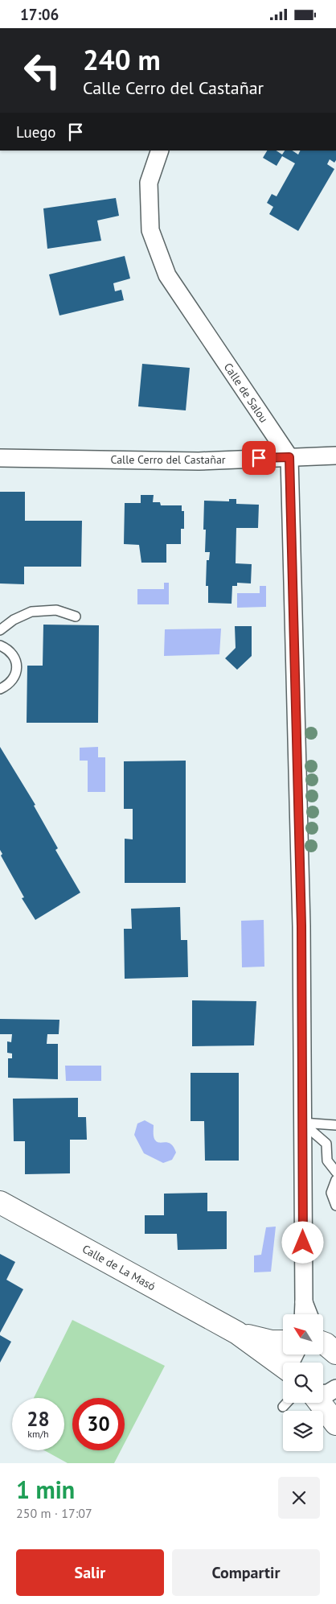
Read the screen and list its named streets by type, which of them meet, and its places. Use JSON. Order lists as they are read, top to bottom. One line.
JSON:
{"streets":{"street":["Calle de Salou","Calle Cerro del Castañar","Calle de La Masó"]},"crossings":[["Calle de Salou","Calle Cerro del Castañar"]],"north":"top left","page":{"status":"17:06","turn":["240 m","Calle Cerro del Castañar"],"then":"Luego","speed":"28 km/h","limit":"30","heading":["1 min","250 m · 17:07"],"buttons":["Salir","Compartir"]}}
